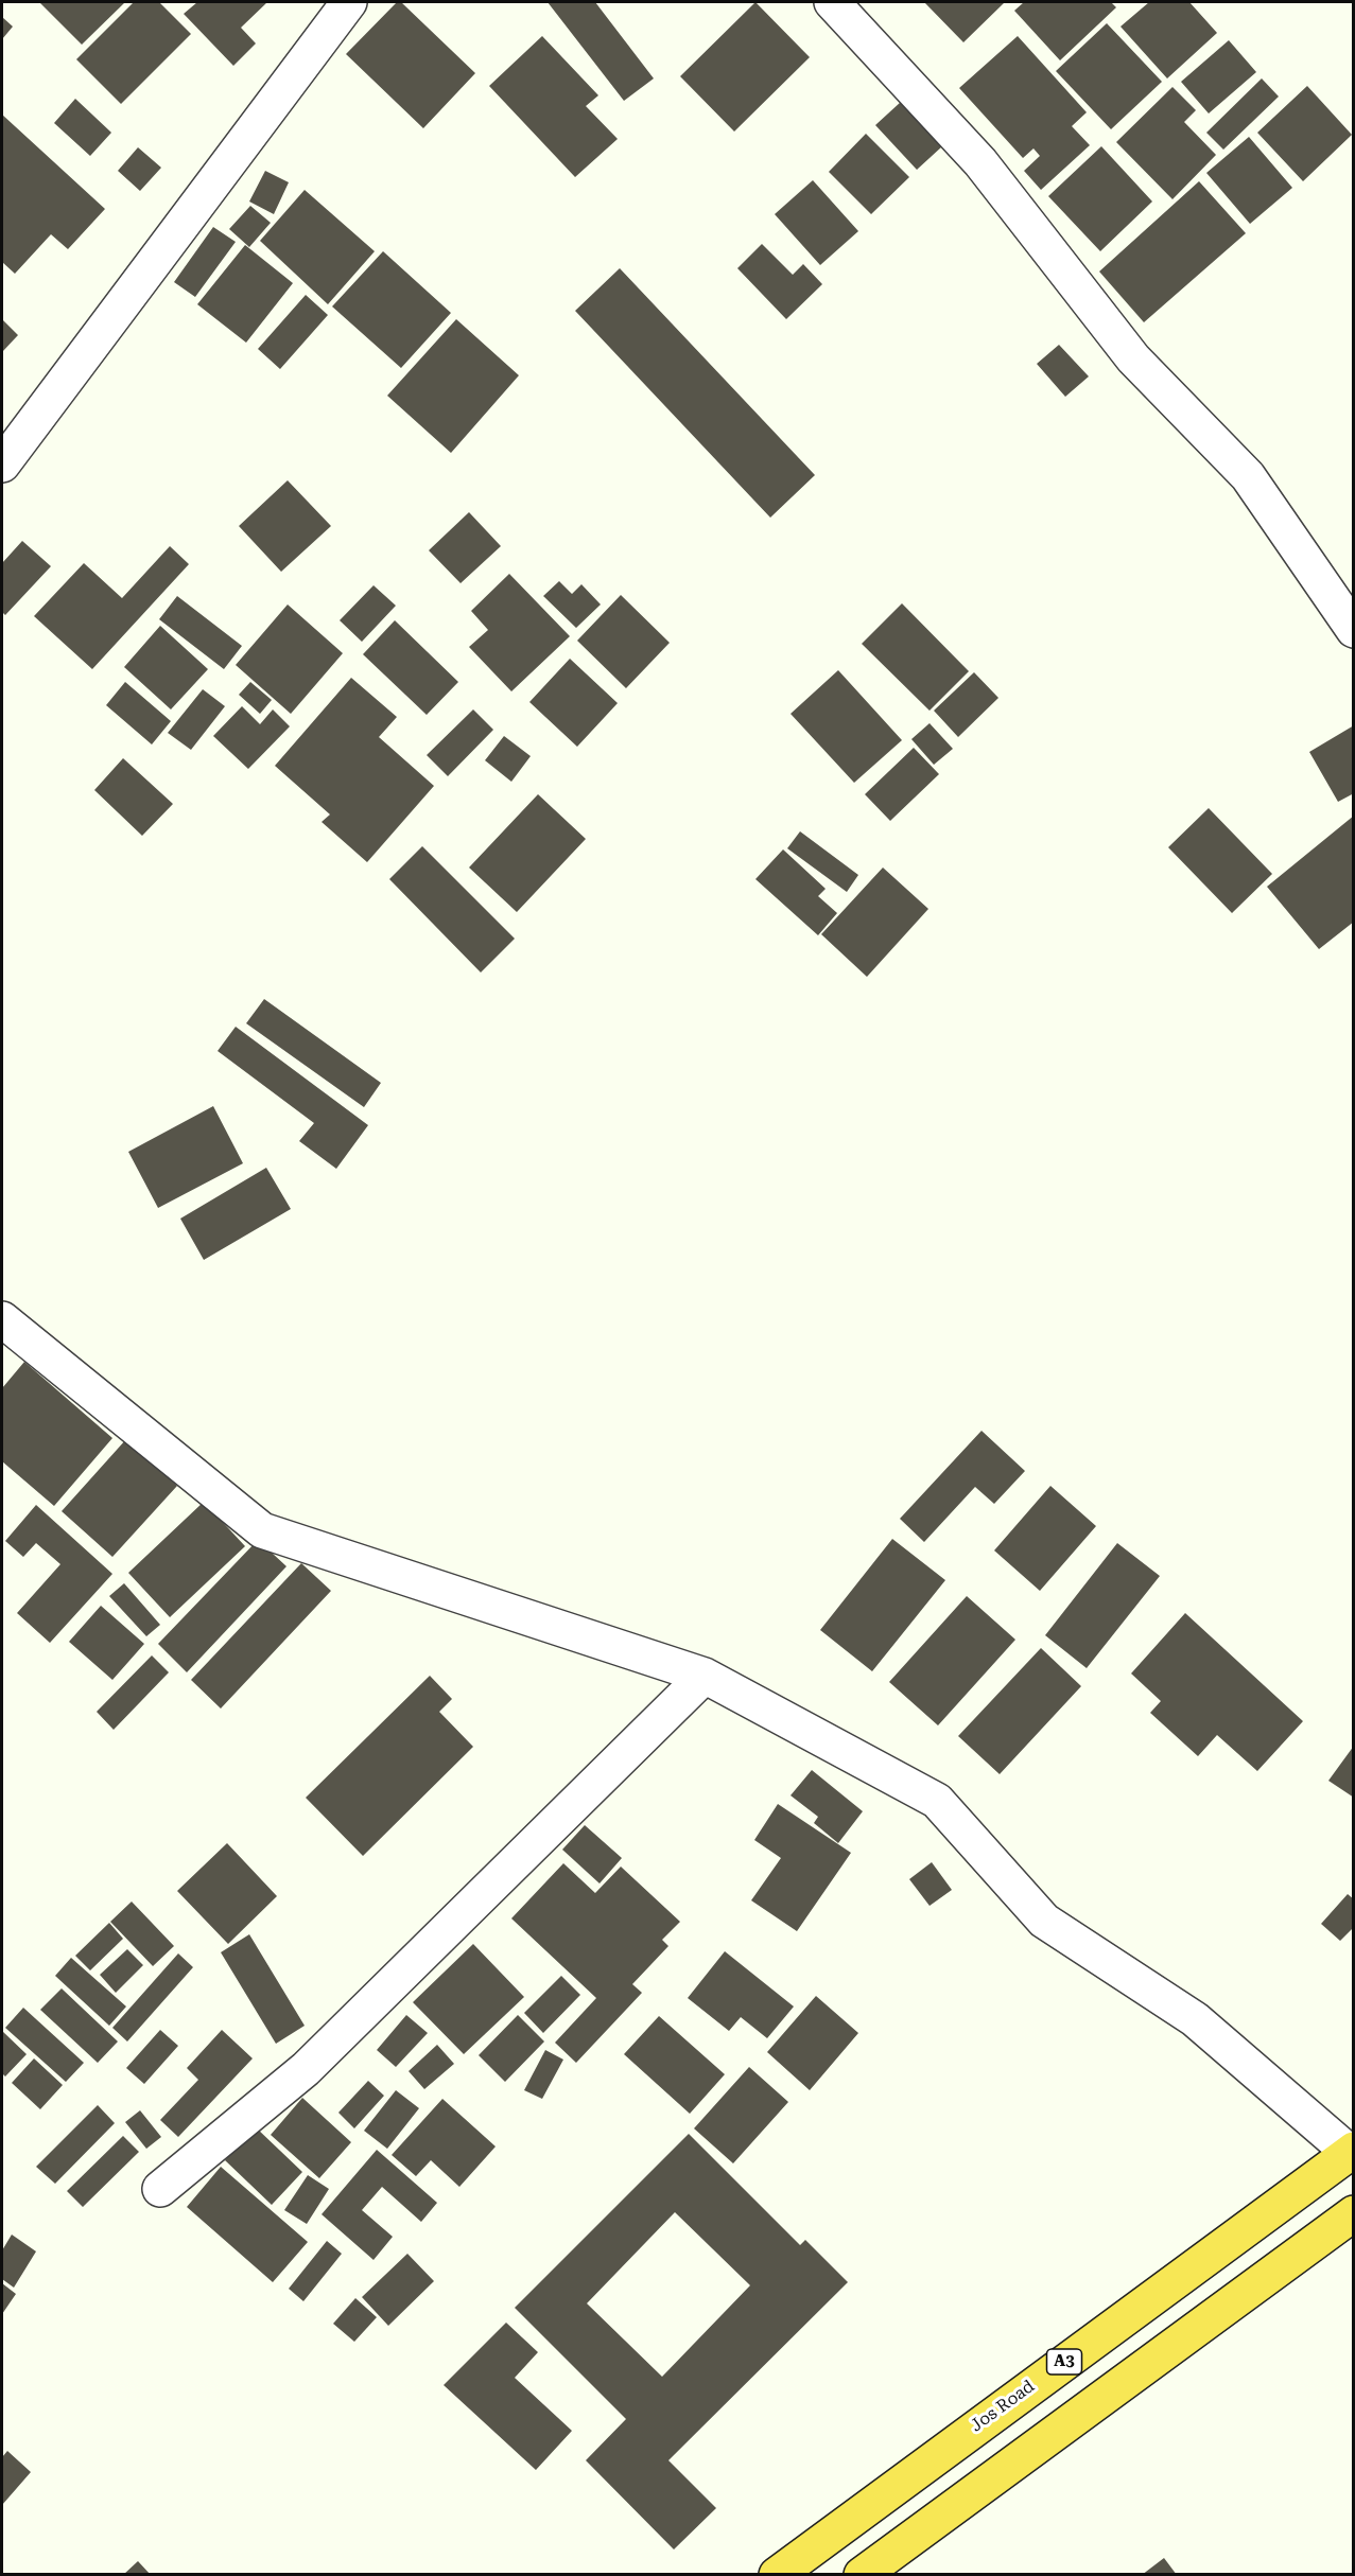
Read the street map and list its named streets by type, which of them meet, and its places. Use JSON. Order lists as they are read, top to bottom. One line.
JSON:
{"streets":{"highway":["A3","Jos Road"]}}
